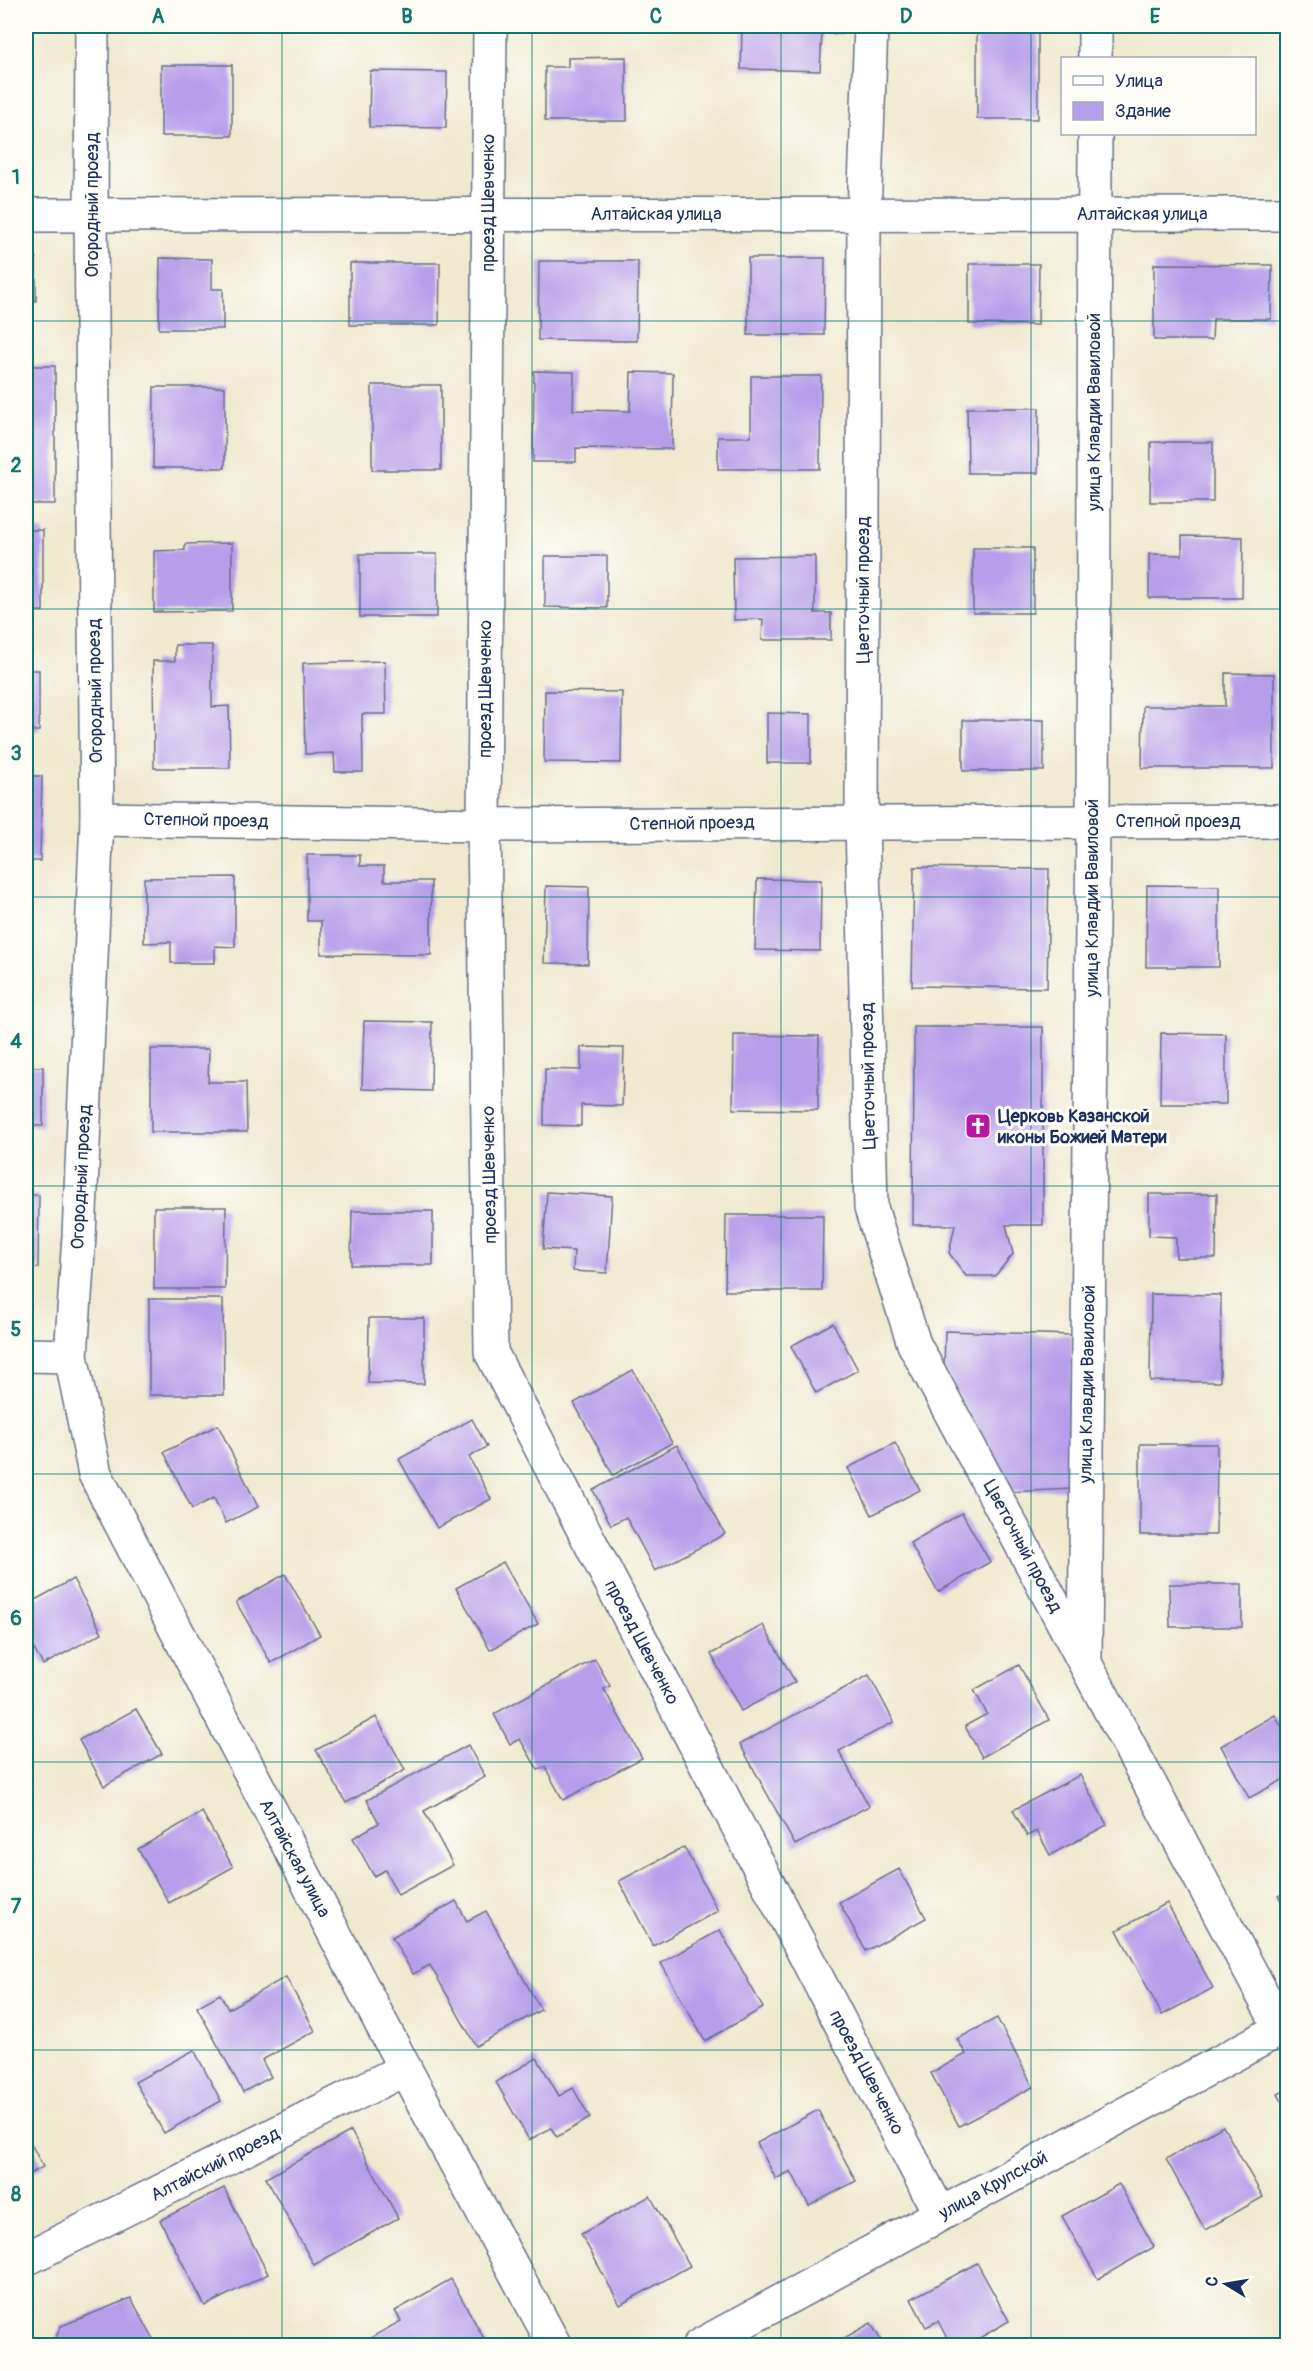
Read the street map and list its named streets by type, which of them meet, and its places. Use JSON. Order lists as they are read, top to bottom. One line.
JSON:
{"streets":{"street":["проезд Шевченко","Огородный проезд","Алтайская улица","улица Клавдии Вавиловой","Цветочный проезд","Степной проезд","Алтайский проезд","улица Крупской"]},"crossings":[["проезд Шевченко","Алтайская улица"],["проезд Шевченко","Степной проезд"],["проезд Шевченко","улица Крупской"],["Огородный проезд","Алтайская улица"],["Огородный проезд","Степной проезд"],["Алтайская улица","улица Клавдии Вавиловой"],["Алтайская улица","Цветочный проезд"],["Алтайская улица","Алтайский проезд"],["улица Клавдии Вавиловой","Цветочный проезд"],["улица Клавдии Вавиловой","Степной проезд"],["Цветочный проезд","Степной проезд"],["Цветочный проезд","улица Крупской"]],"places":{"church":["Церковь Казанской иконы Божией Матери"]},"legend":["Улица","Здание"],"north":"left","grid":{"columns":["A","B","C","D","E"],"rows":["1","2","3","4","5","6","7","8"]}}
